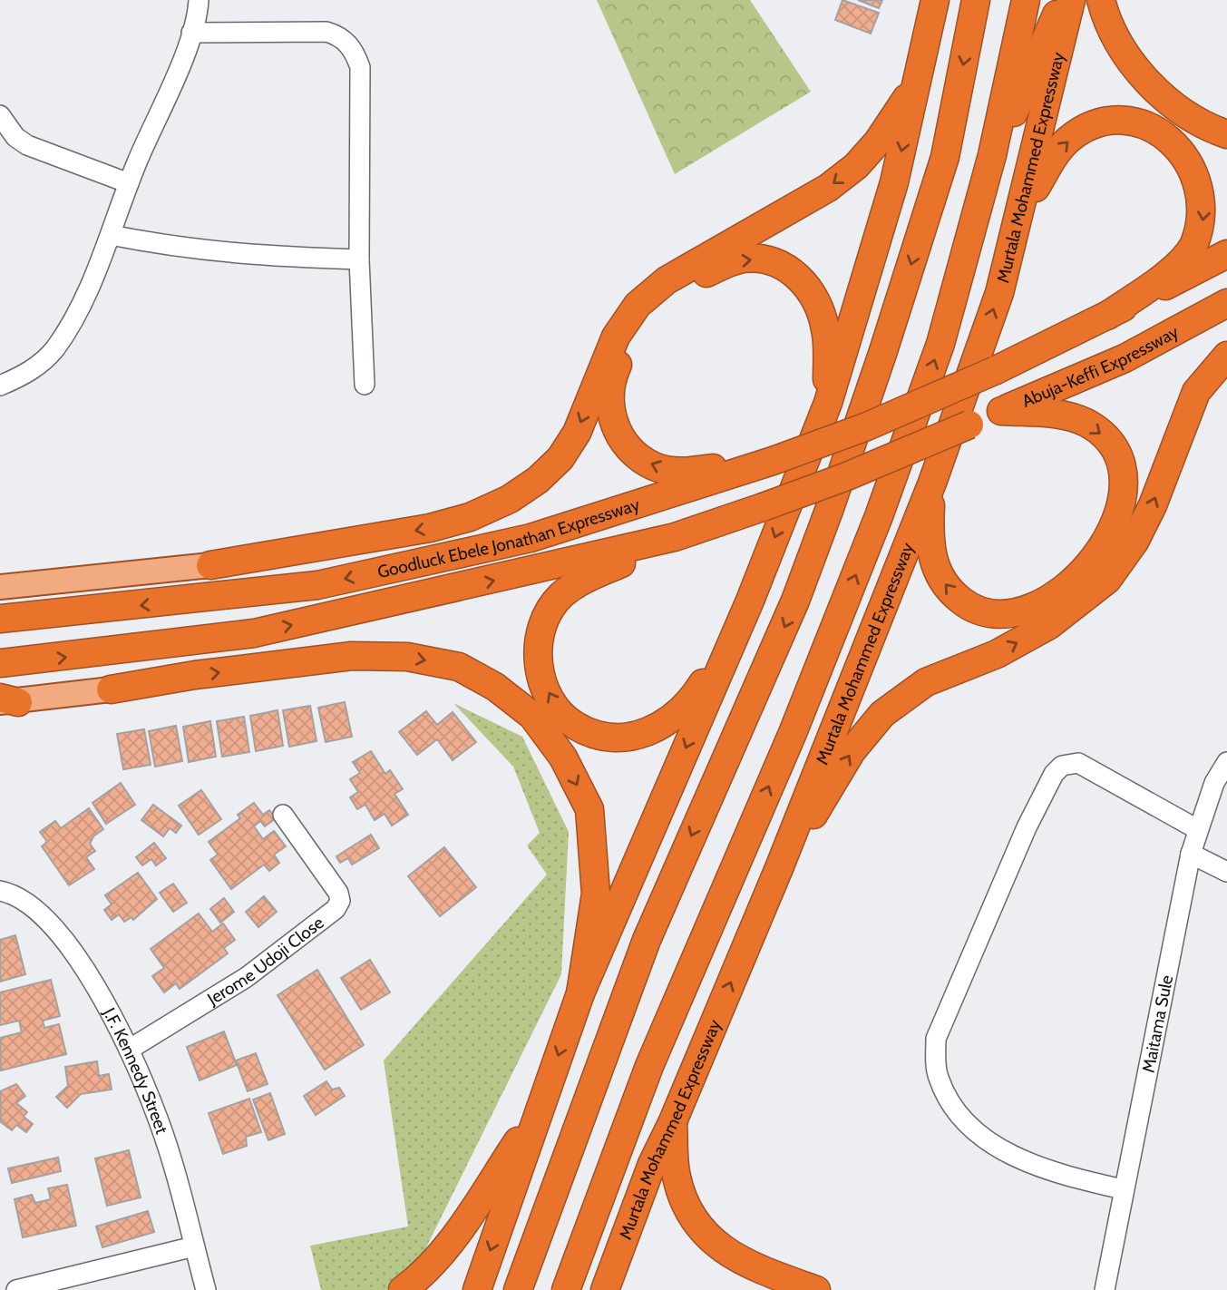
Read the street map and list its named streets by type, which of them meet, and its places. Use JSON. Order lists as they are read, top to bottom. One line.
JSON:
{"streets":{"highway":["Murtala Mohammed Expressway","Abuja-Keffi Expressway","Goodluck Ebele Jonathan Expressway"],"street":["Jerome Udoji Close","Maitama Sule","J.F. Kennedy Street"]},"crossings":[["Abuja-Keffi Expressway","Goodluck Ebele Jonathan Expressway"],["Jerome Udoji Close","J.F. Kennedy Street"]]}
